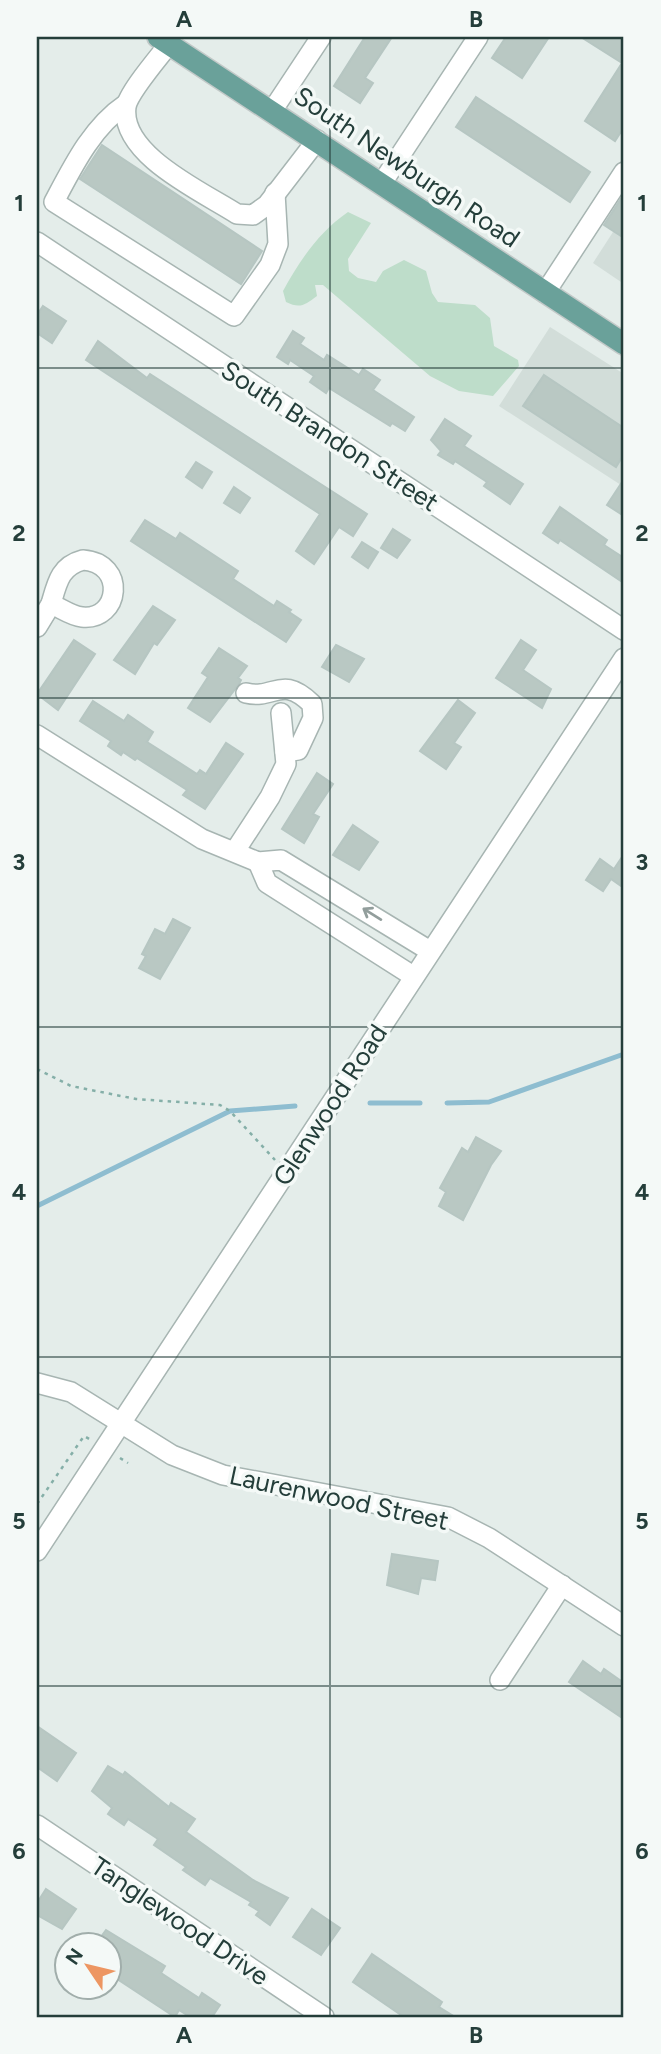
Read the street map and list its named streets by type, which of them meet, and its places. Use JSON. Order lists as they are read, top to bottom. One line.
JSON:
{"streets":{"main road":["South Newburgh Road"],"street":["South Brandon Street","Glenwood Road","Laurenwood Street","Tanglewood Drive"]},"crossings":[["Glenwood Road","Laurenwood Street"]],"north":"top left","grid":{"columns":["A","B"],"rows":["1","2","3","4","5","6"]}}
